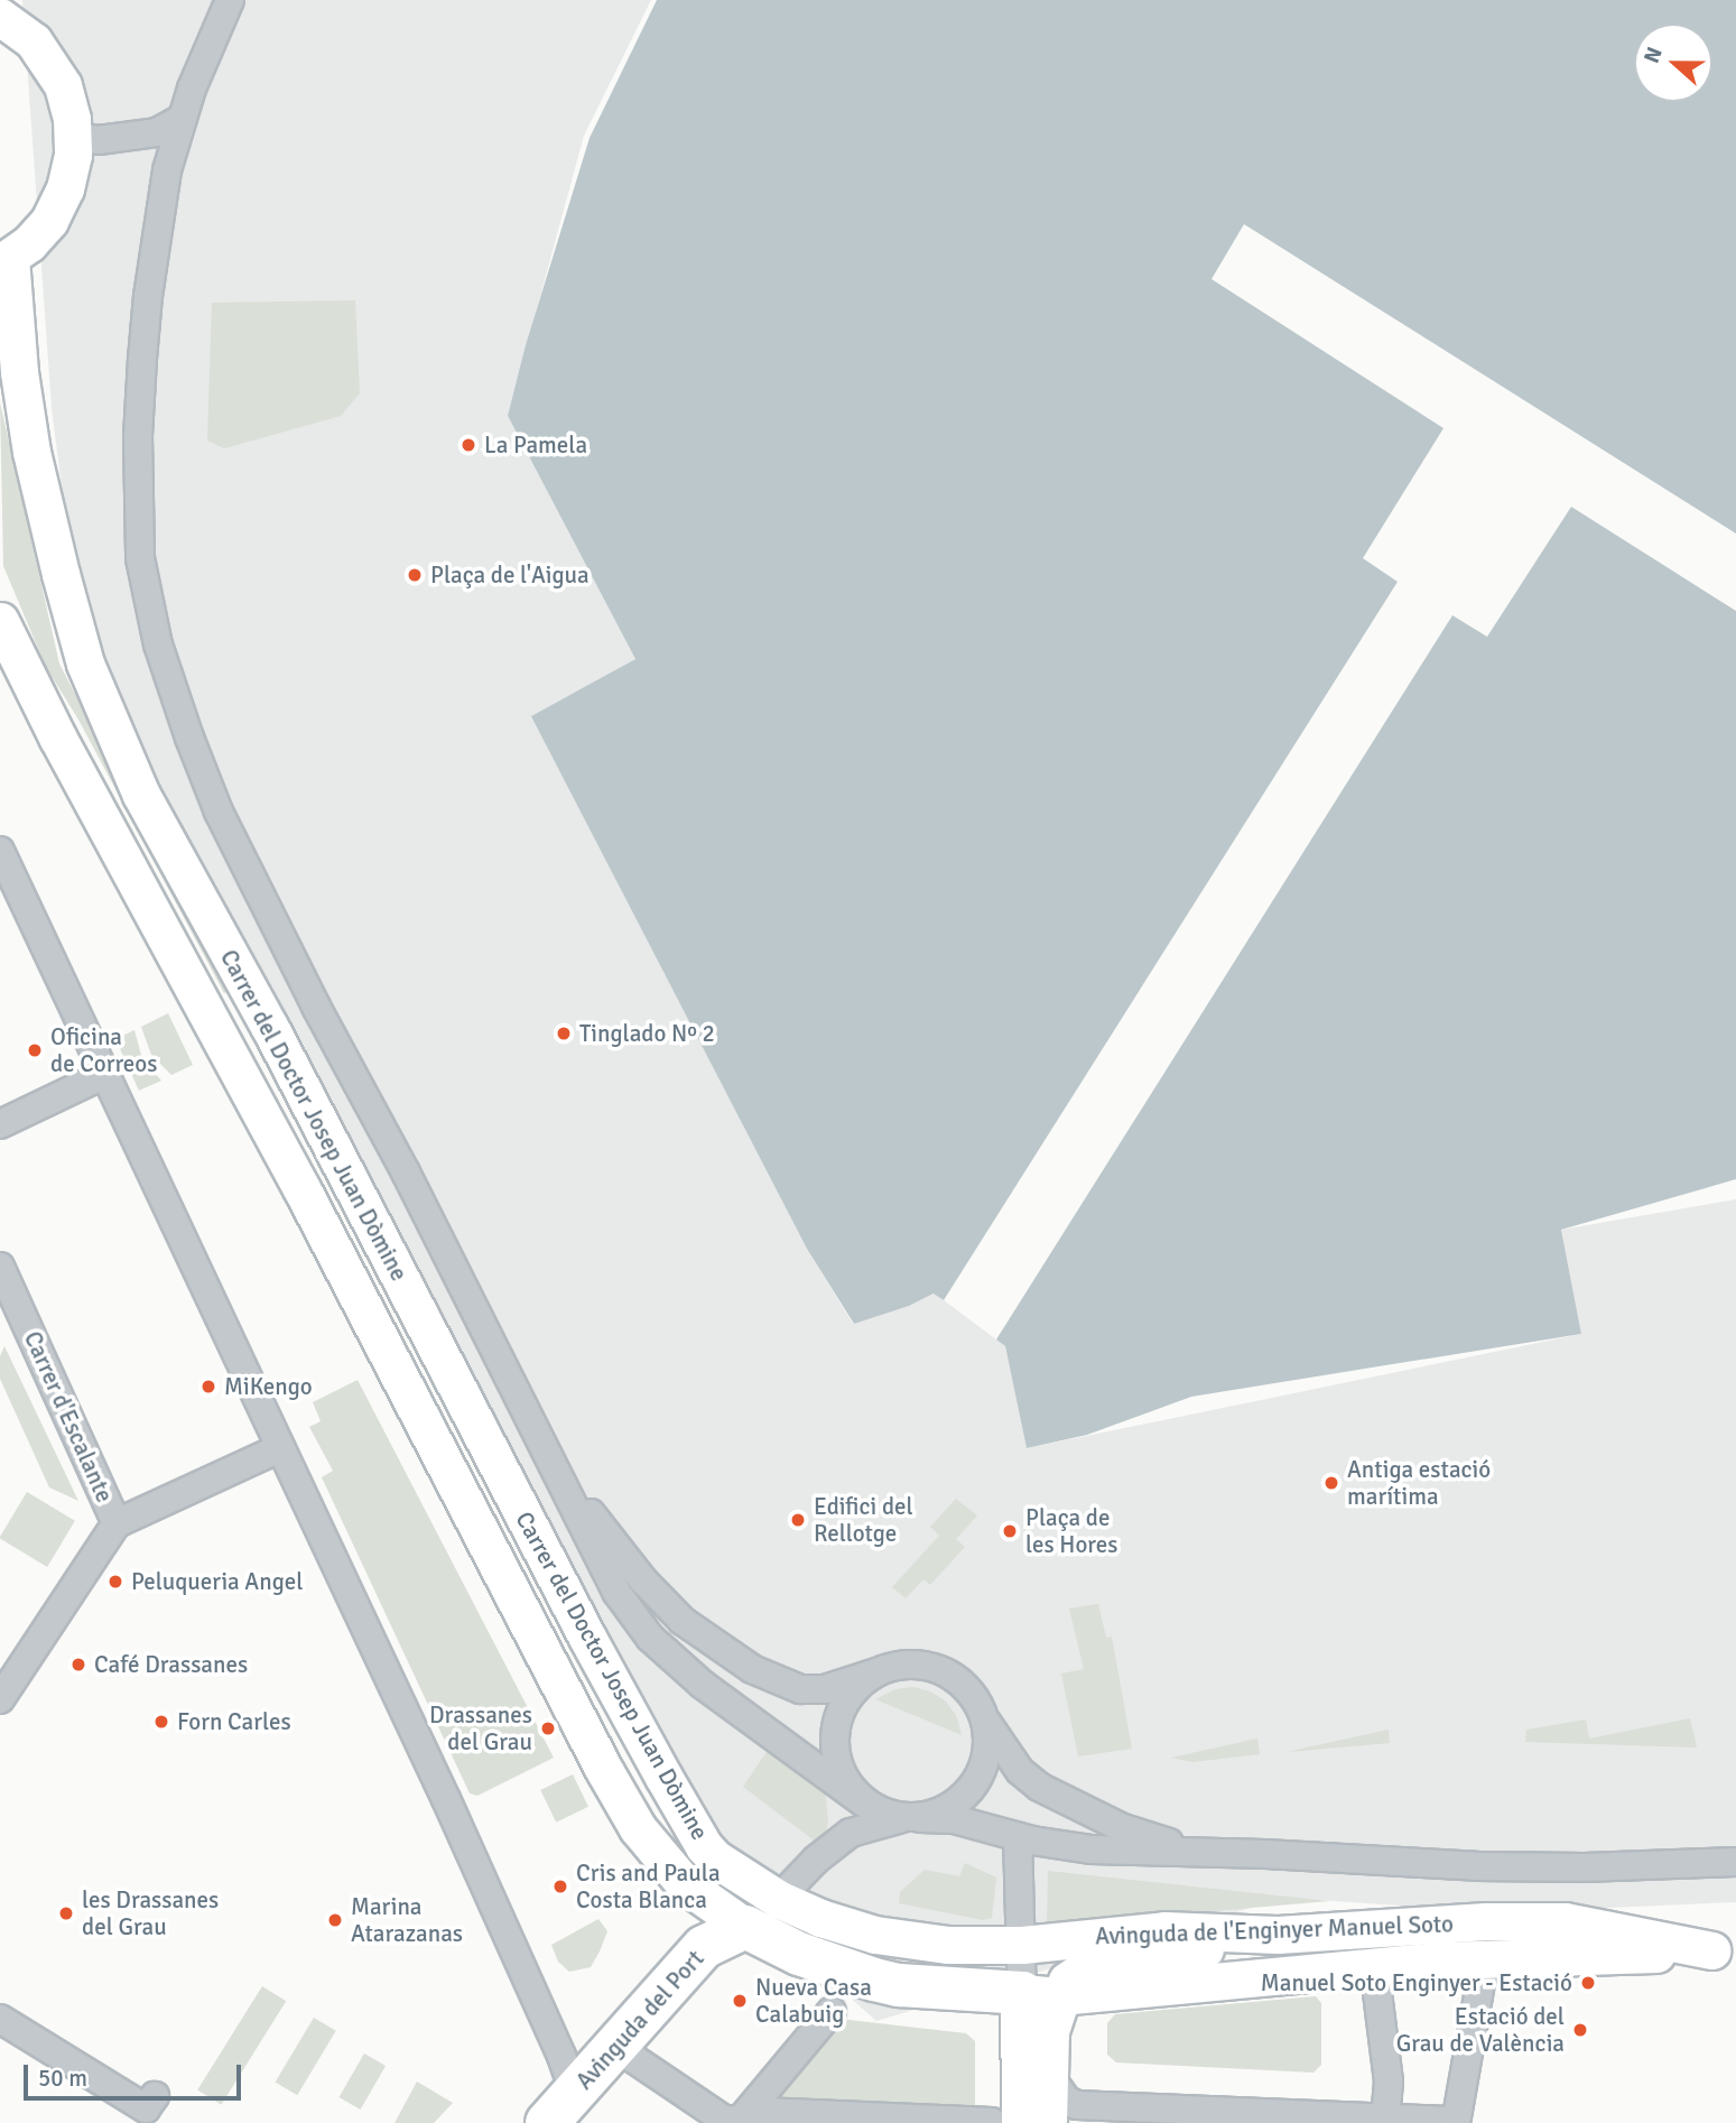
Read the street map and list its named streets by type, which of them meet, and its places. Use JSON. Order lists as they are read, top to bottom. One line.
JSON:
{"streets":{"main road":["Carrer del Doctor Josep Juan Dòmine","Avinguda de l'Enginyer Manuel Soto","Avinguda del Port"],"street":["Carrer d'Escalante"]},"crossings":[["Carrer del Doctor Josep Juan Dòmine","Avinguda de l'Enginyer Manuel Soto"],["Carrer del Doctor Josep Juan Dòmine","Avinguda del Port"],["Avinguda de l'Enginyer Manuel Soto","Avinguda del Port"]],"places":["La Pamela","Plaça de l'Aigua","Tinglado Nº 2","Oficina de Correos","MiKengo","Antiga estació marítima","Edifici del Rellotge","Plaça de les Hores","Peluqueria Angel","Café Drassanes","Forn Carles","Drassanes del Grau","Cris and Paula Costa Blanca","les Drassanes del Grau","Marina Atarazanas","Manuel Soto Enginyer - Estació","Nueva Casa Calabuig","Estació del Grau de València"],"scale_bar":"50 m","north":"left"}
